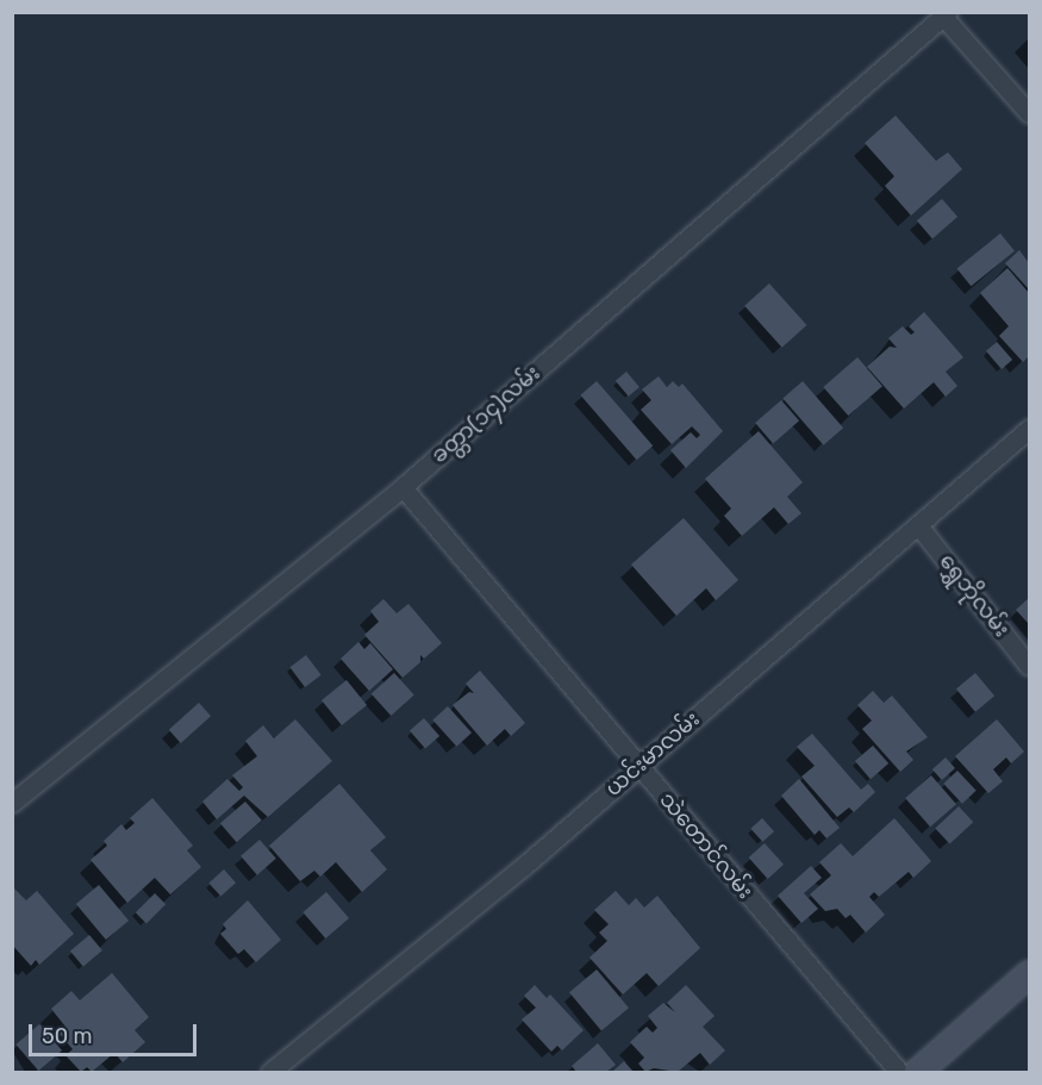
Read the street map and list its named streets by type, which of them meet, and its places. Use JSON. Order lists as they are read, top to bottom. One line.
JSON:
{"streets":{"street":["ခတ္တာ(၁၄)လမ်း","ရွှေဘိုလမ်း","ယင်းမာလမ်း","သဲတောင်လမ်း"]},"crossings":[["ခတ္တာ(၁၄)လမ်း","သဲတောင်လမ်း"],["ရွှေဘိုလမ်း","ယင်းမာလမ်း"],["ယင်းမာလမ်း","သဲတောင်လမ်း"]],"scale_bar":"50 m"}
